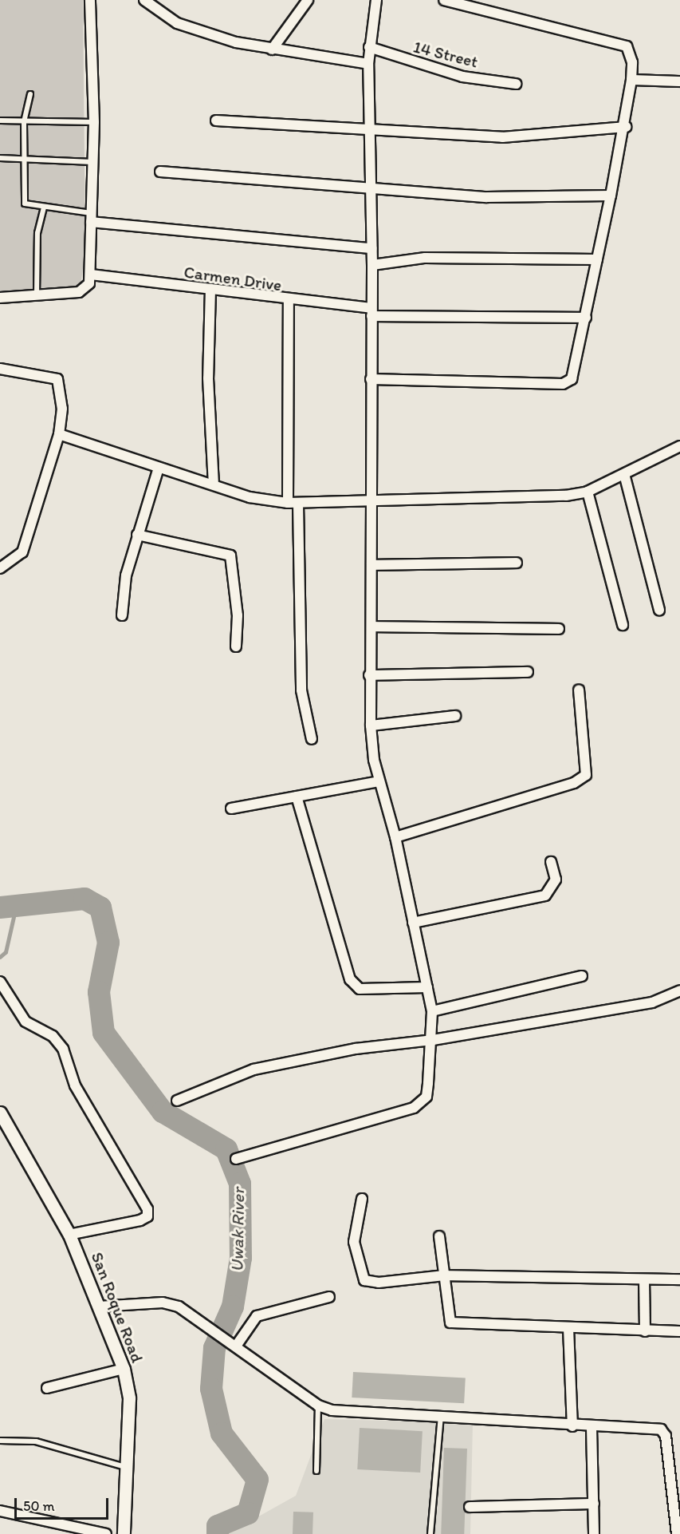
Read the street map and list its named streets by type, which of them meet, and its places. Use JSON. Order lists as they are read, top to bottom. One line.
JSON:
{"streets":{"street":["14 Street","Carmen Drive","San Roque Road"]},"water":["Uwak River"],"scale_bar":"50 m"}
